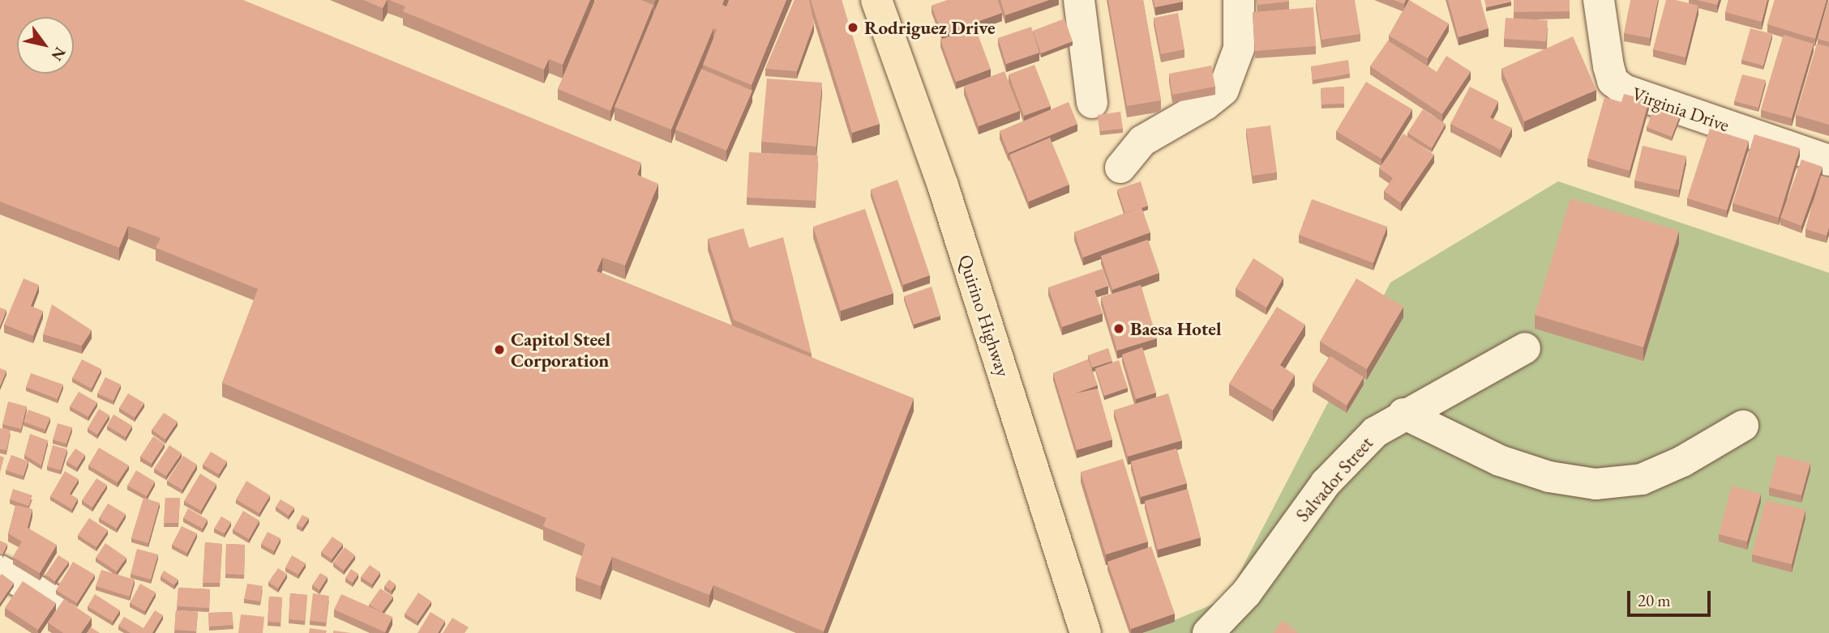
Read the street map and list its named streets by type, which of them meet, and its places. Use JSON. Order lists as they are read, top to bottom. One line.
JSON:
{"streets":{"main road":["Quirino Highway"],"street":["Virginia Drive","Salvador Street"]},"places":["Rodriguez Drive","Baesa Hotel","Capitol Steel Corporation"],"scale_bar":"20 m","north":"bottom right"}
